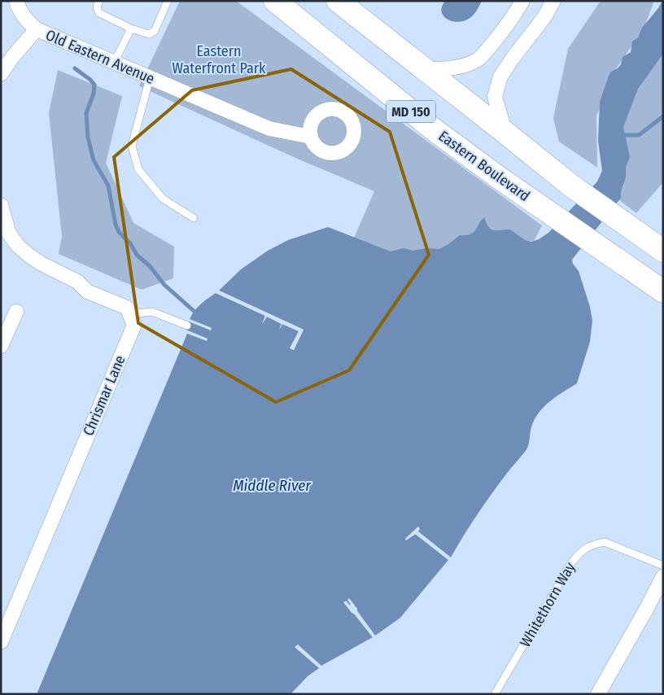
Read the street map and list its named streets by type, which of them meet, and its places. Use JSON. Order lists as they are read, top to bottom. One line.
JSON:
{"streets":{"main road":["MD 150","Eastern Boulevard"],"street":["Old Eastern Avenue","Chrismar Lane"],"lane":["Whitethorn Way"]},"water":["Middle River"],"parks":["Eastern Waterfront Park"]}
